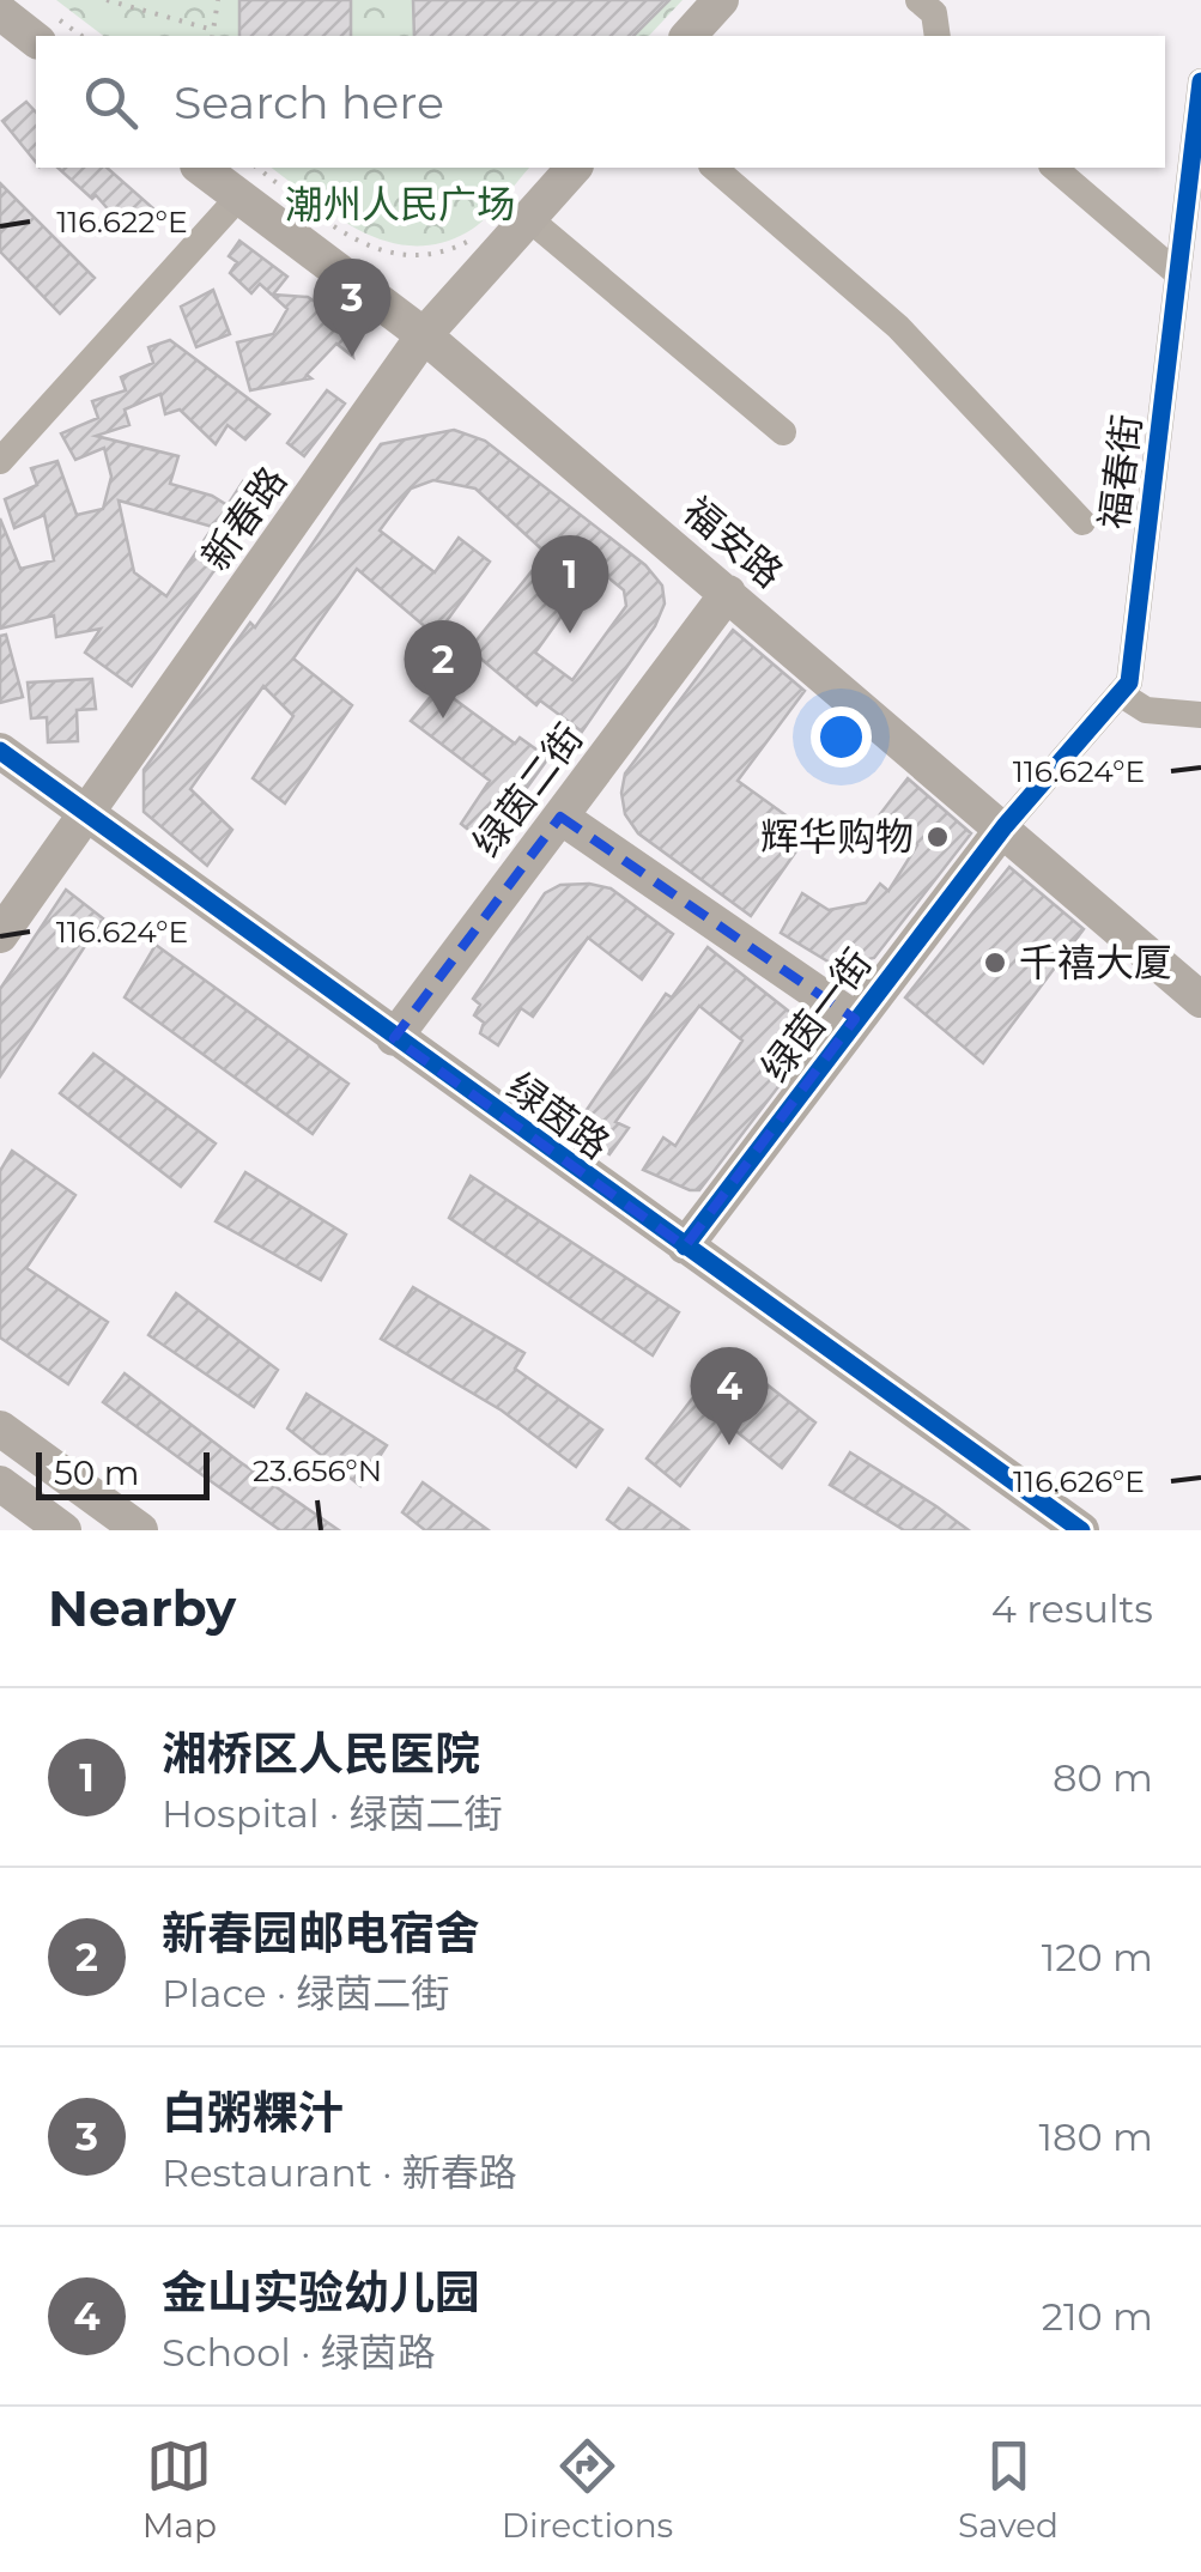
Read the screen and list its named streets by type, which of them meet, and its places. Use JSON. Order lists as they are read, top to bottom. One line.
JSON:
{"streets":{"street":["福春街","新春路","福安路","绿茵二街","绿茵一街","绿茵路"]},"crossings":[["福春街","福安路"],["福春街","绿茵一街"],["新春路","福安路"],["新春路","绿茵路"],["福安路","绿茵二街"],["福安路","绿茵一街"],["绿茵二街","绿茵路"],["绿茵一街","绿茵路"]],"parks":["潮州人民广场"],"places":["辉华购物","千禧大厦"],"scale_bar":"50 m","page":{"search":"Search here","pins":["3","1","2","4"],"scale":"50 m","heading":["Nearby","4 results"],"list":[{"mark":"1","name":"湘桥区人民医院","note":"Hospital · 绿茵二街","value":"80 m"},{"mark":"2","name":"新春园邮电宿舍","note":"Place · 绿茵二街","value":"120 m"},{"mark":"3","name":"白粥粿汁","note":"Restaurant · 新春路","value":"180 m"},{"mark":"4","name":"金山实验幼儿园","note":"School · 绿茵路","value":"210 m"}],"nav":["Map","Directions","Saved"]},"coordinates":["116.622°E","116.624°E","23.656°N","116.626°E"]}
